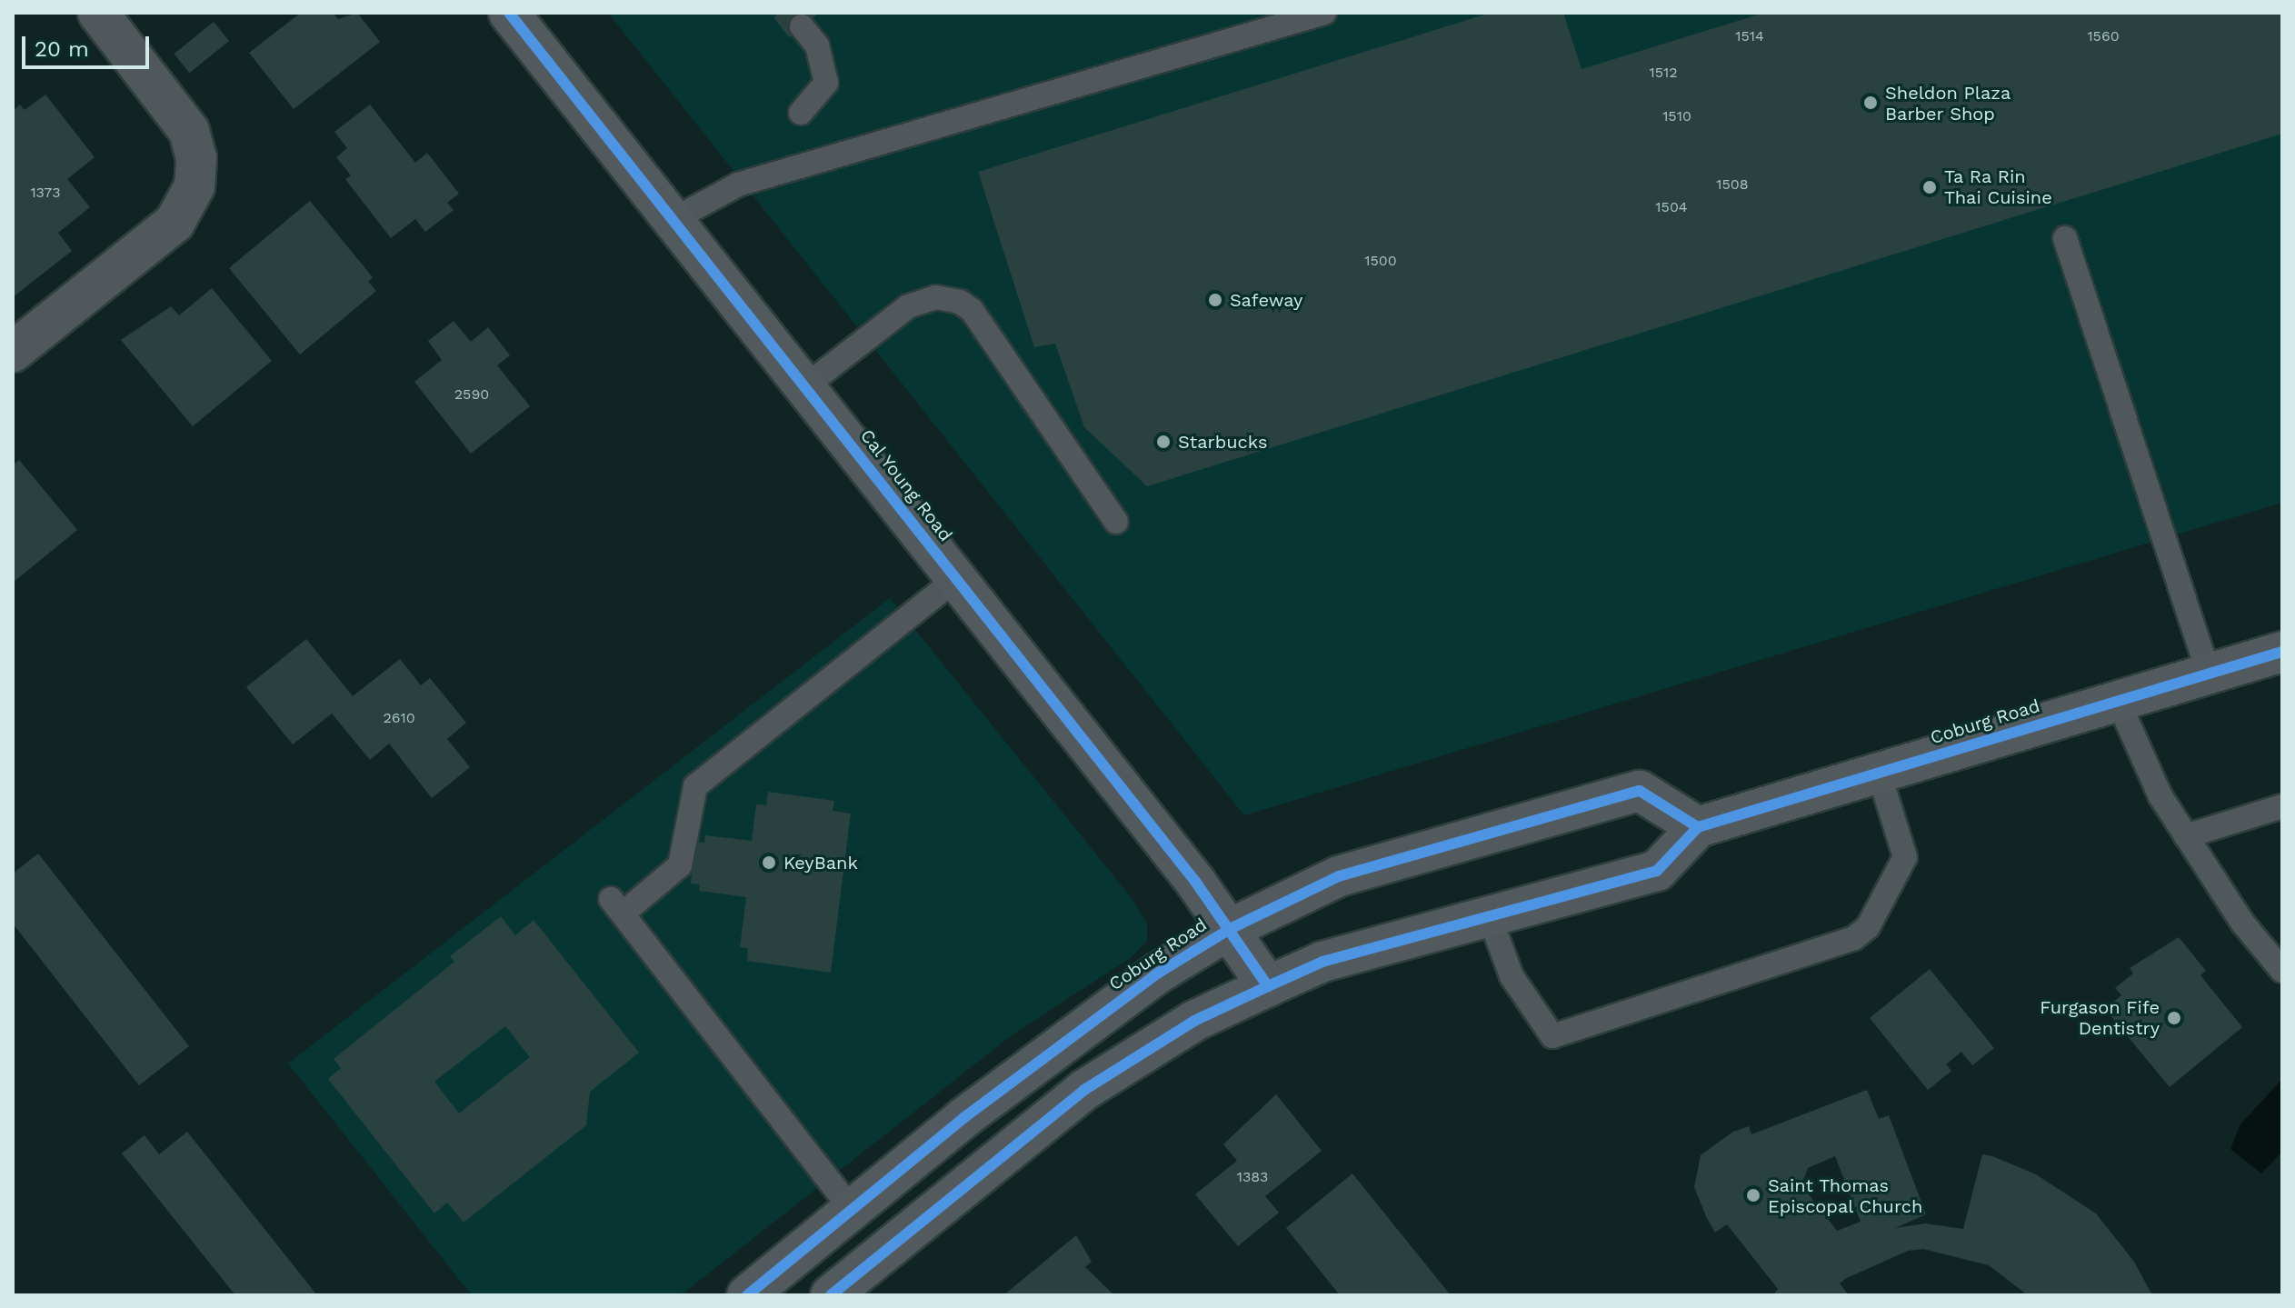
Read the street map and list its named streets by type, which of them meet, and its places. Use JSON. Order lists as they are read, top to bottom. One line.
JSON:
{"streets":{"main road":["Cal Young Road","Coburg Road"]},"crossings":[["Cal Young Road","Coburg Road"]],"places":["Sheldon Plaza Barber Shop","Ta Ra Rin Thai Cuisine","Safeway","Starbucks","KeyBank","Furgason Fife Dentistry","Saint Thomas Episcopal Church"],"house_numbers":["1514","1560","1512","1510","1508","1373","1504","1500","2590","2610","1383"],"scale_bar":"20 m"}
